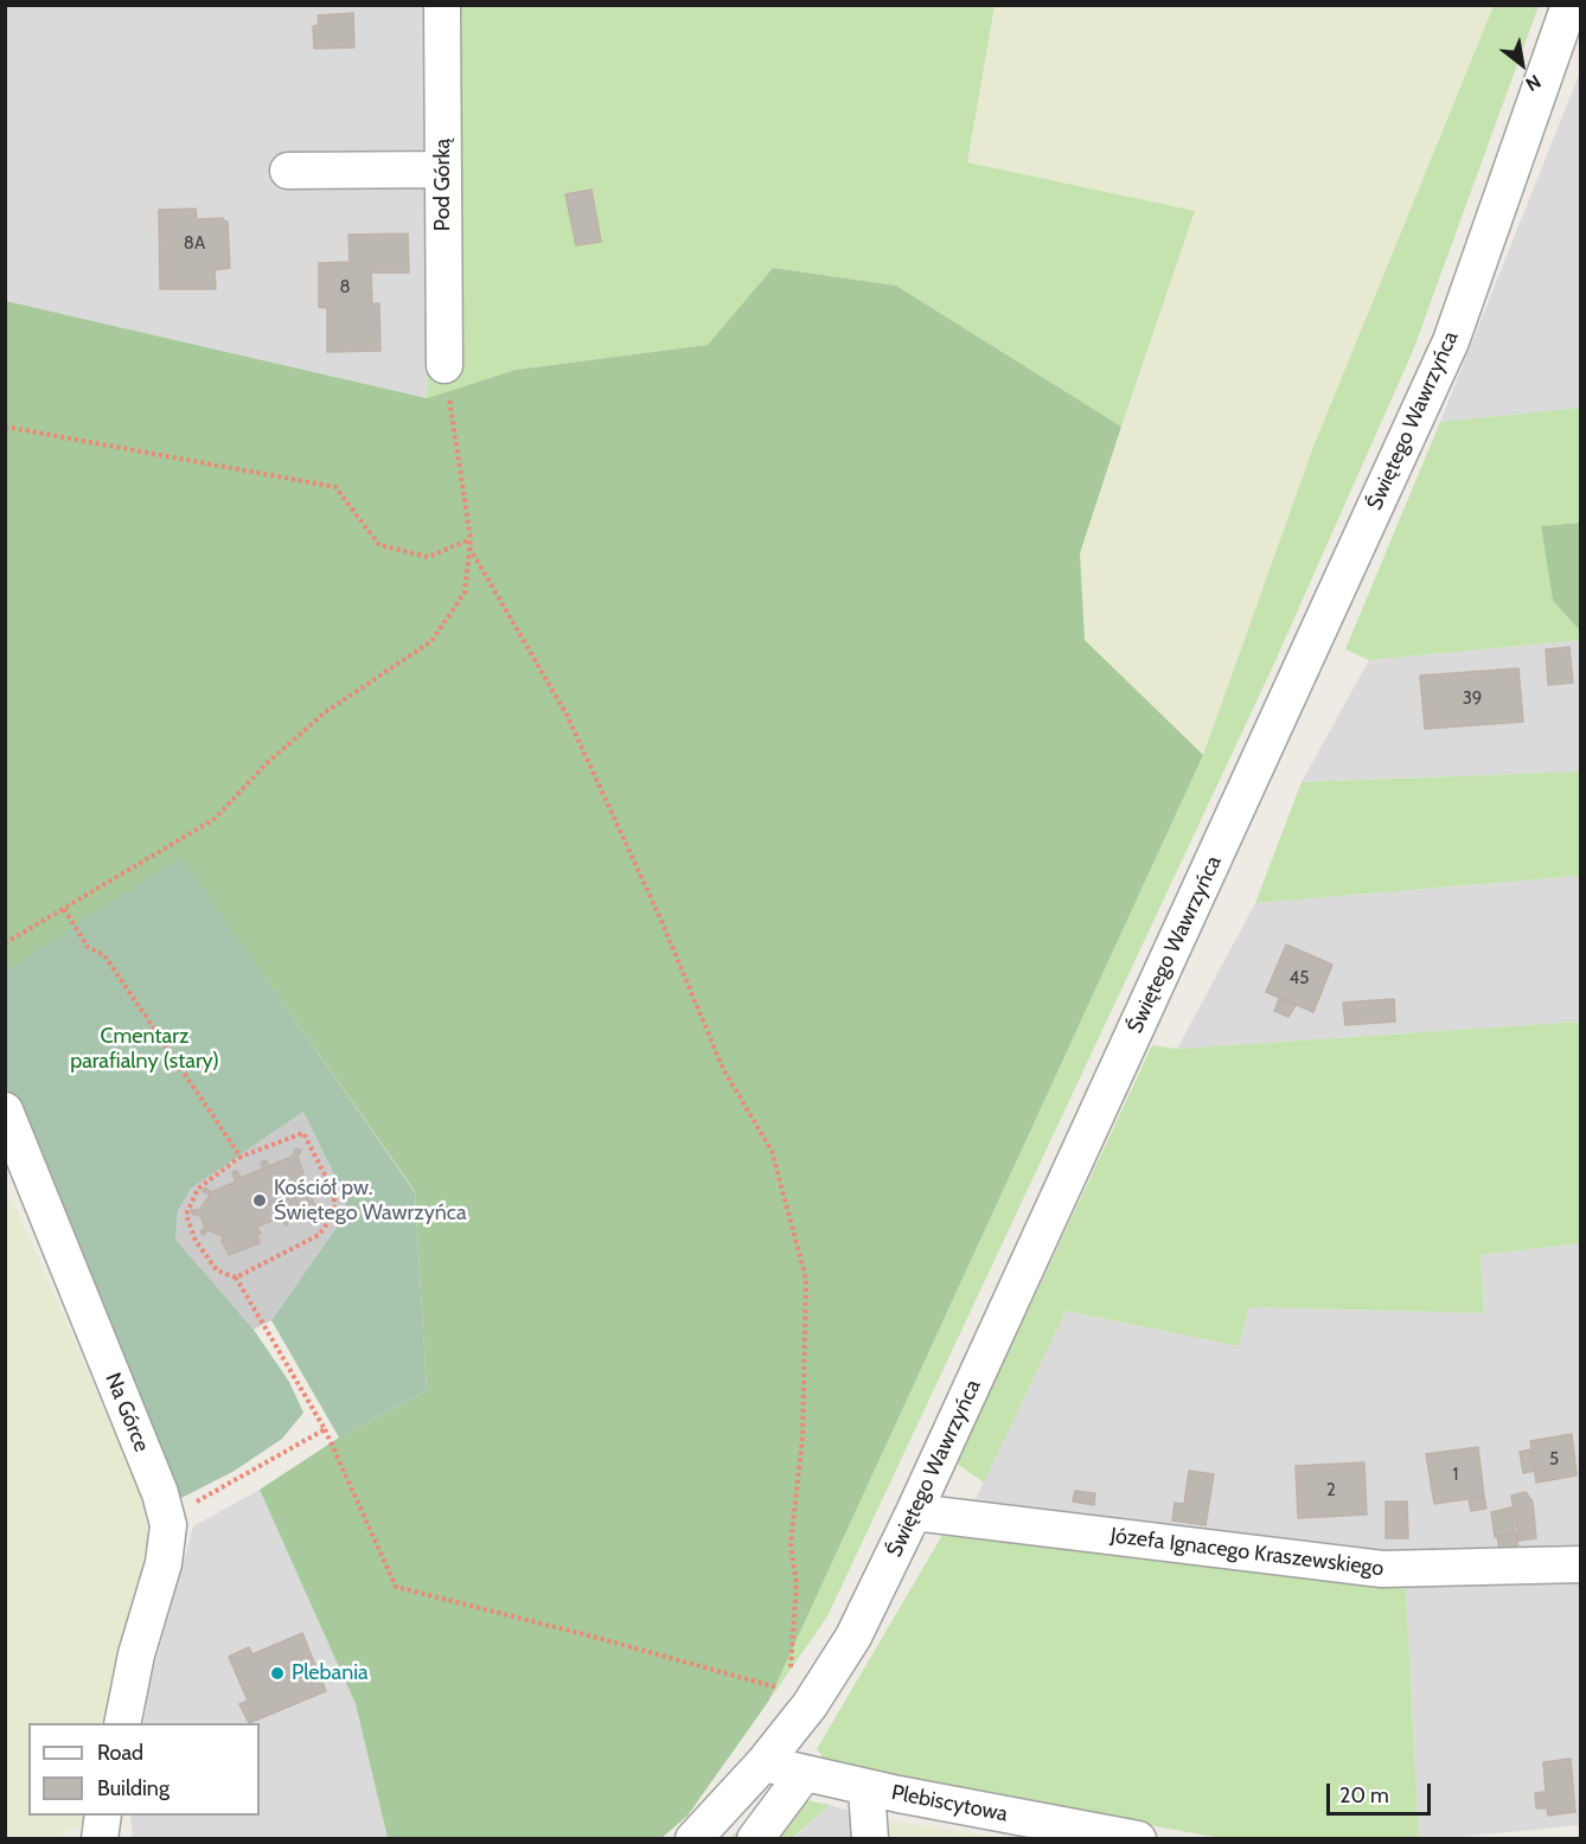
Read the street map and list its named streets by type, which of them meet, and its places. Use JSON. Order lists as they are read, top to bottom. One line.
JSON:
{"streets":{"street":["Pod Górką","Świętego Wawrzyńca","Na Górce","Józefa Ignacego Kraszewskiego","Plebiscytowa"]},"crossings":[["Świętego Wawrzyńca","Józefa Ignacego Kraszewskiego"],["Świętego Wawrzyńca","Plebiscytowa"]],"parks":["Cmentarz parafialny (stary)"],"places":["Kościół pw. Świętego Wawrzyńca","Plebania"],"house_numbers":["8A","8","39","45","5","1","2"],"legend":["Road","Building"],"scale_bar":"20 m","north":"bottom right"}
